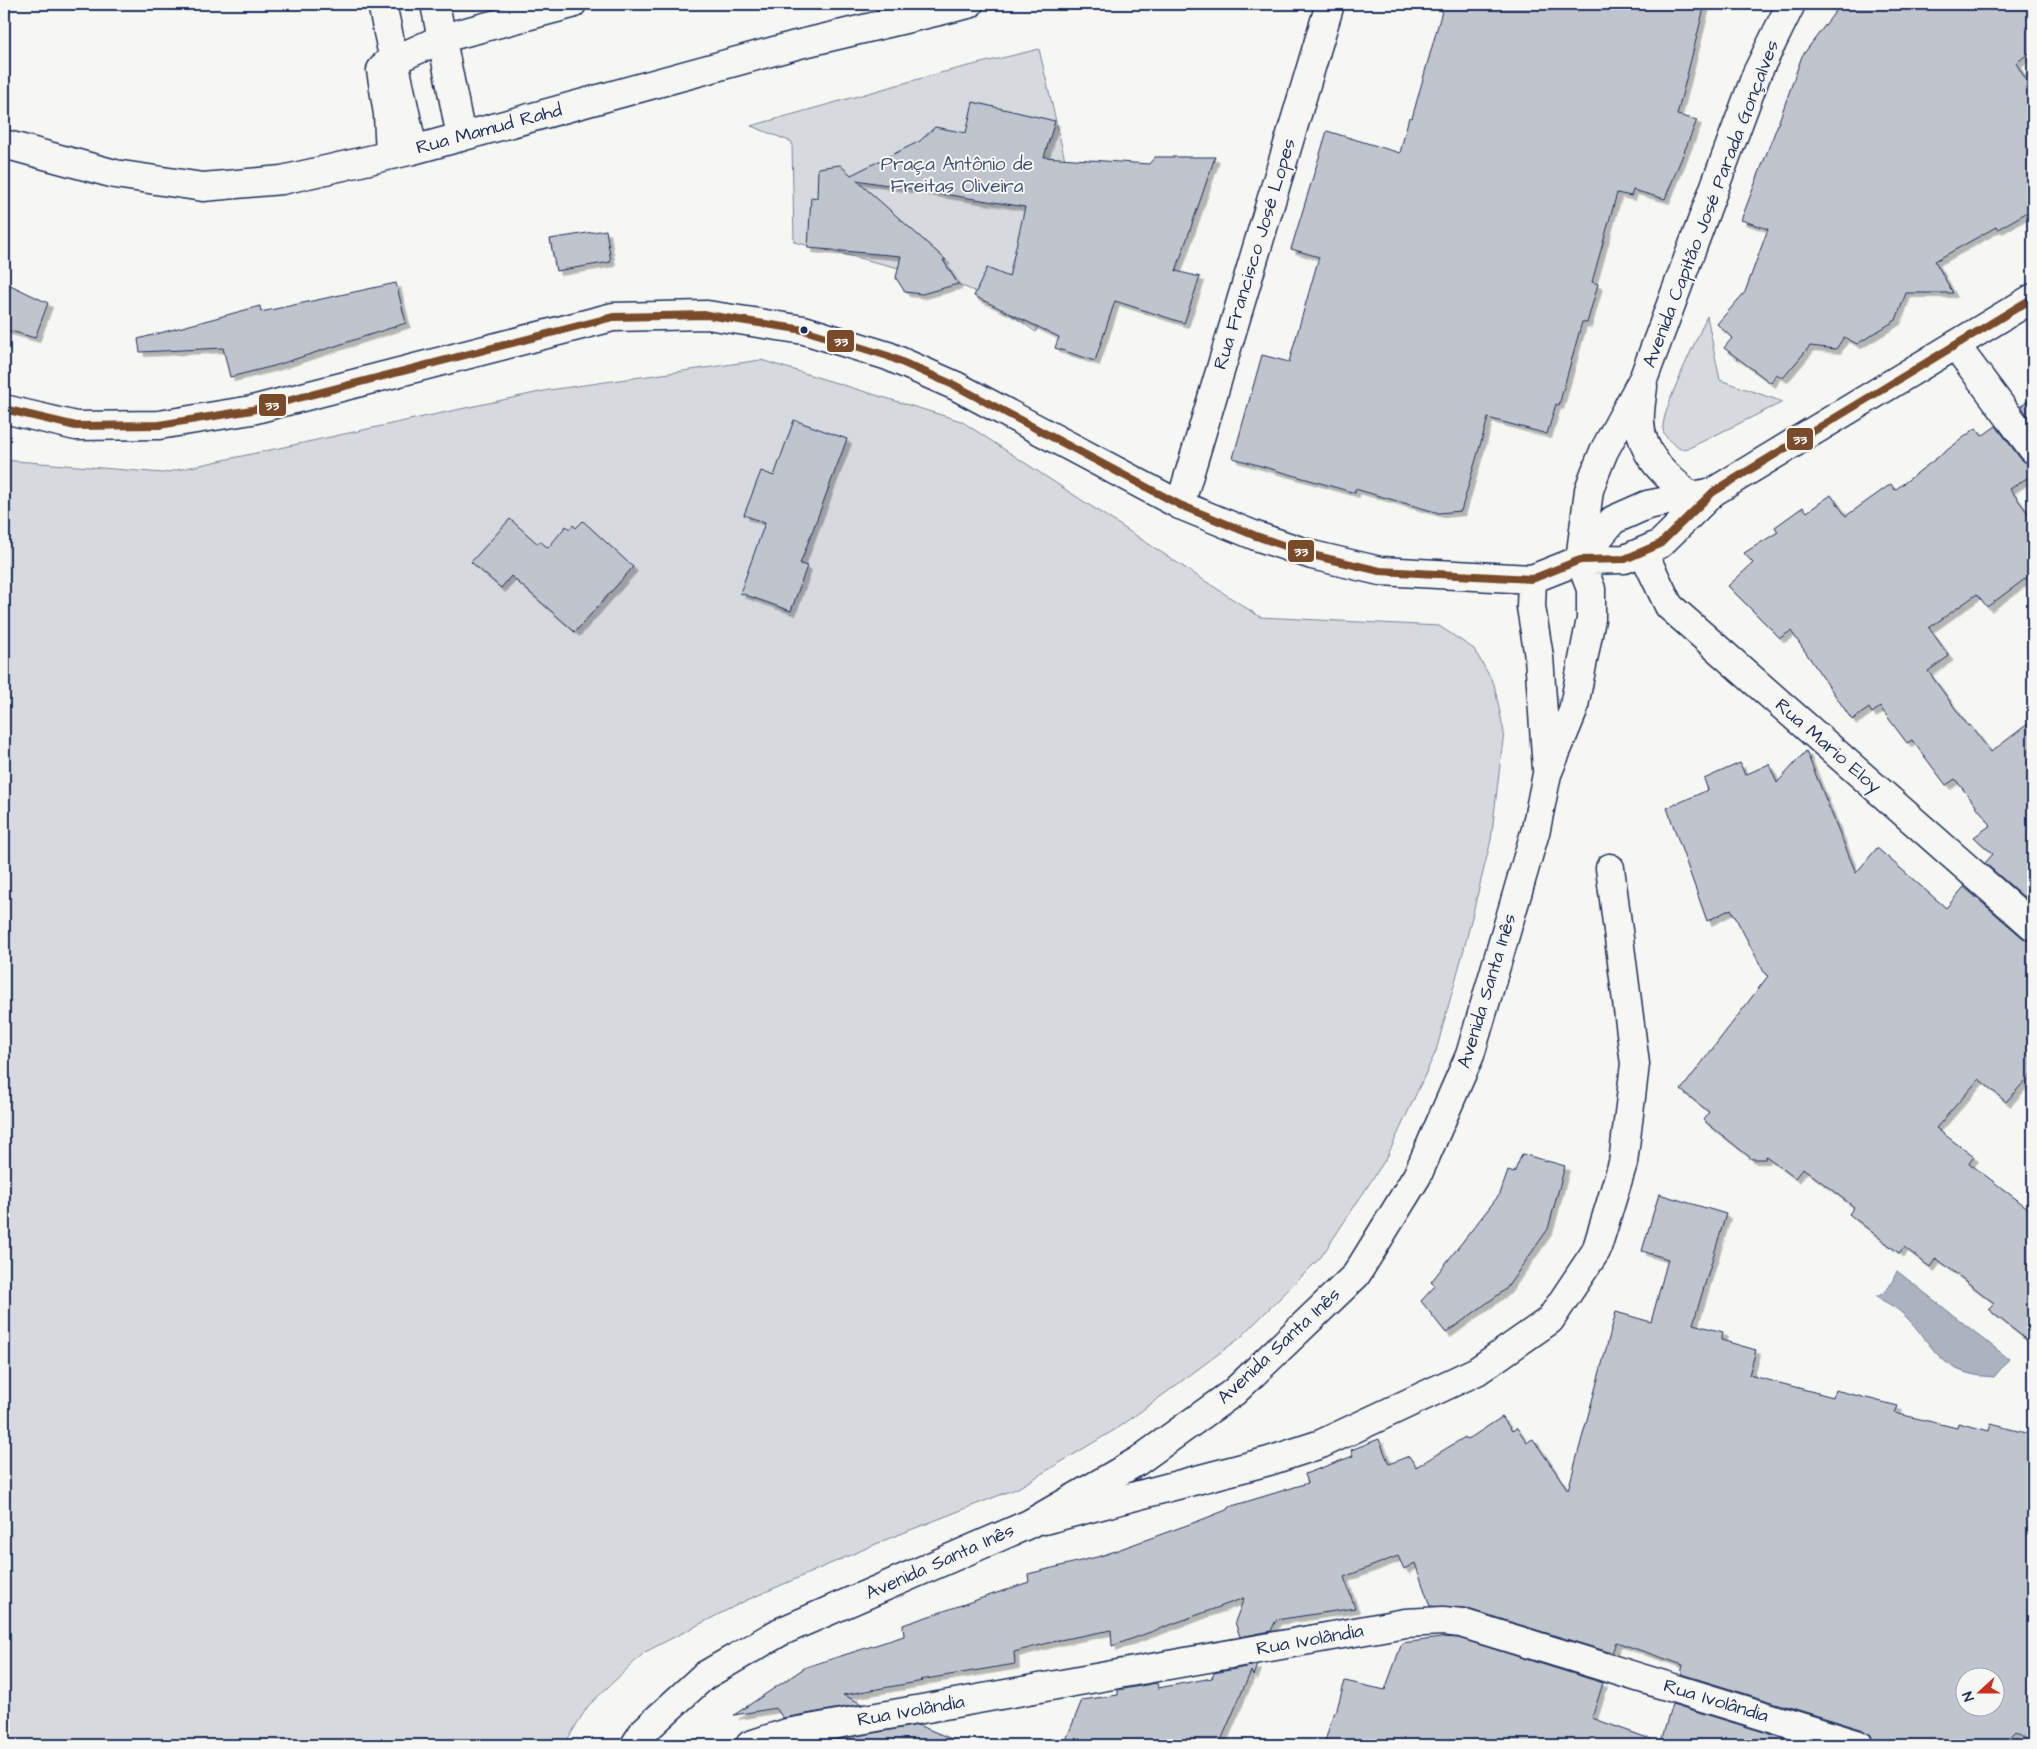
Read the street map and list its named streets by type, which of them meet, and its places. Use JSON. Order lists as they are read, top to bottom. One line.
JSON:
{"streets":{"street":["Rua Mamud Rahd","Avenida Capitão José Parada Gonçalves","Rua Francisco José Lopes","Rua Mario Eloy","Avenida Santa Inês","Rua Ivolândia"]},"crossings":[["Avenida Capitão José Parada Gonçalves","Avenida Santa Inês"]],"parks":["Praça Antônio de Freitas Oliveira"],"lines":["transit line 33"],"north":"left"}
